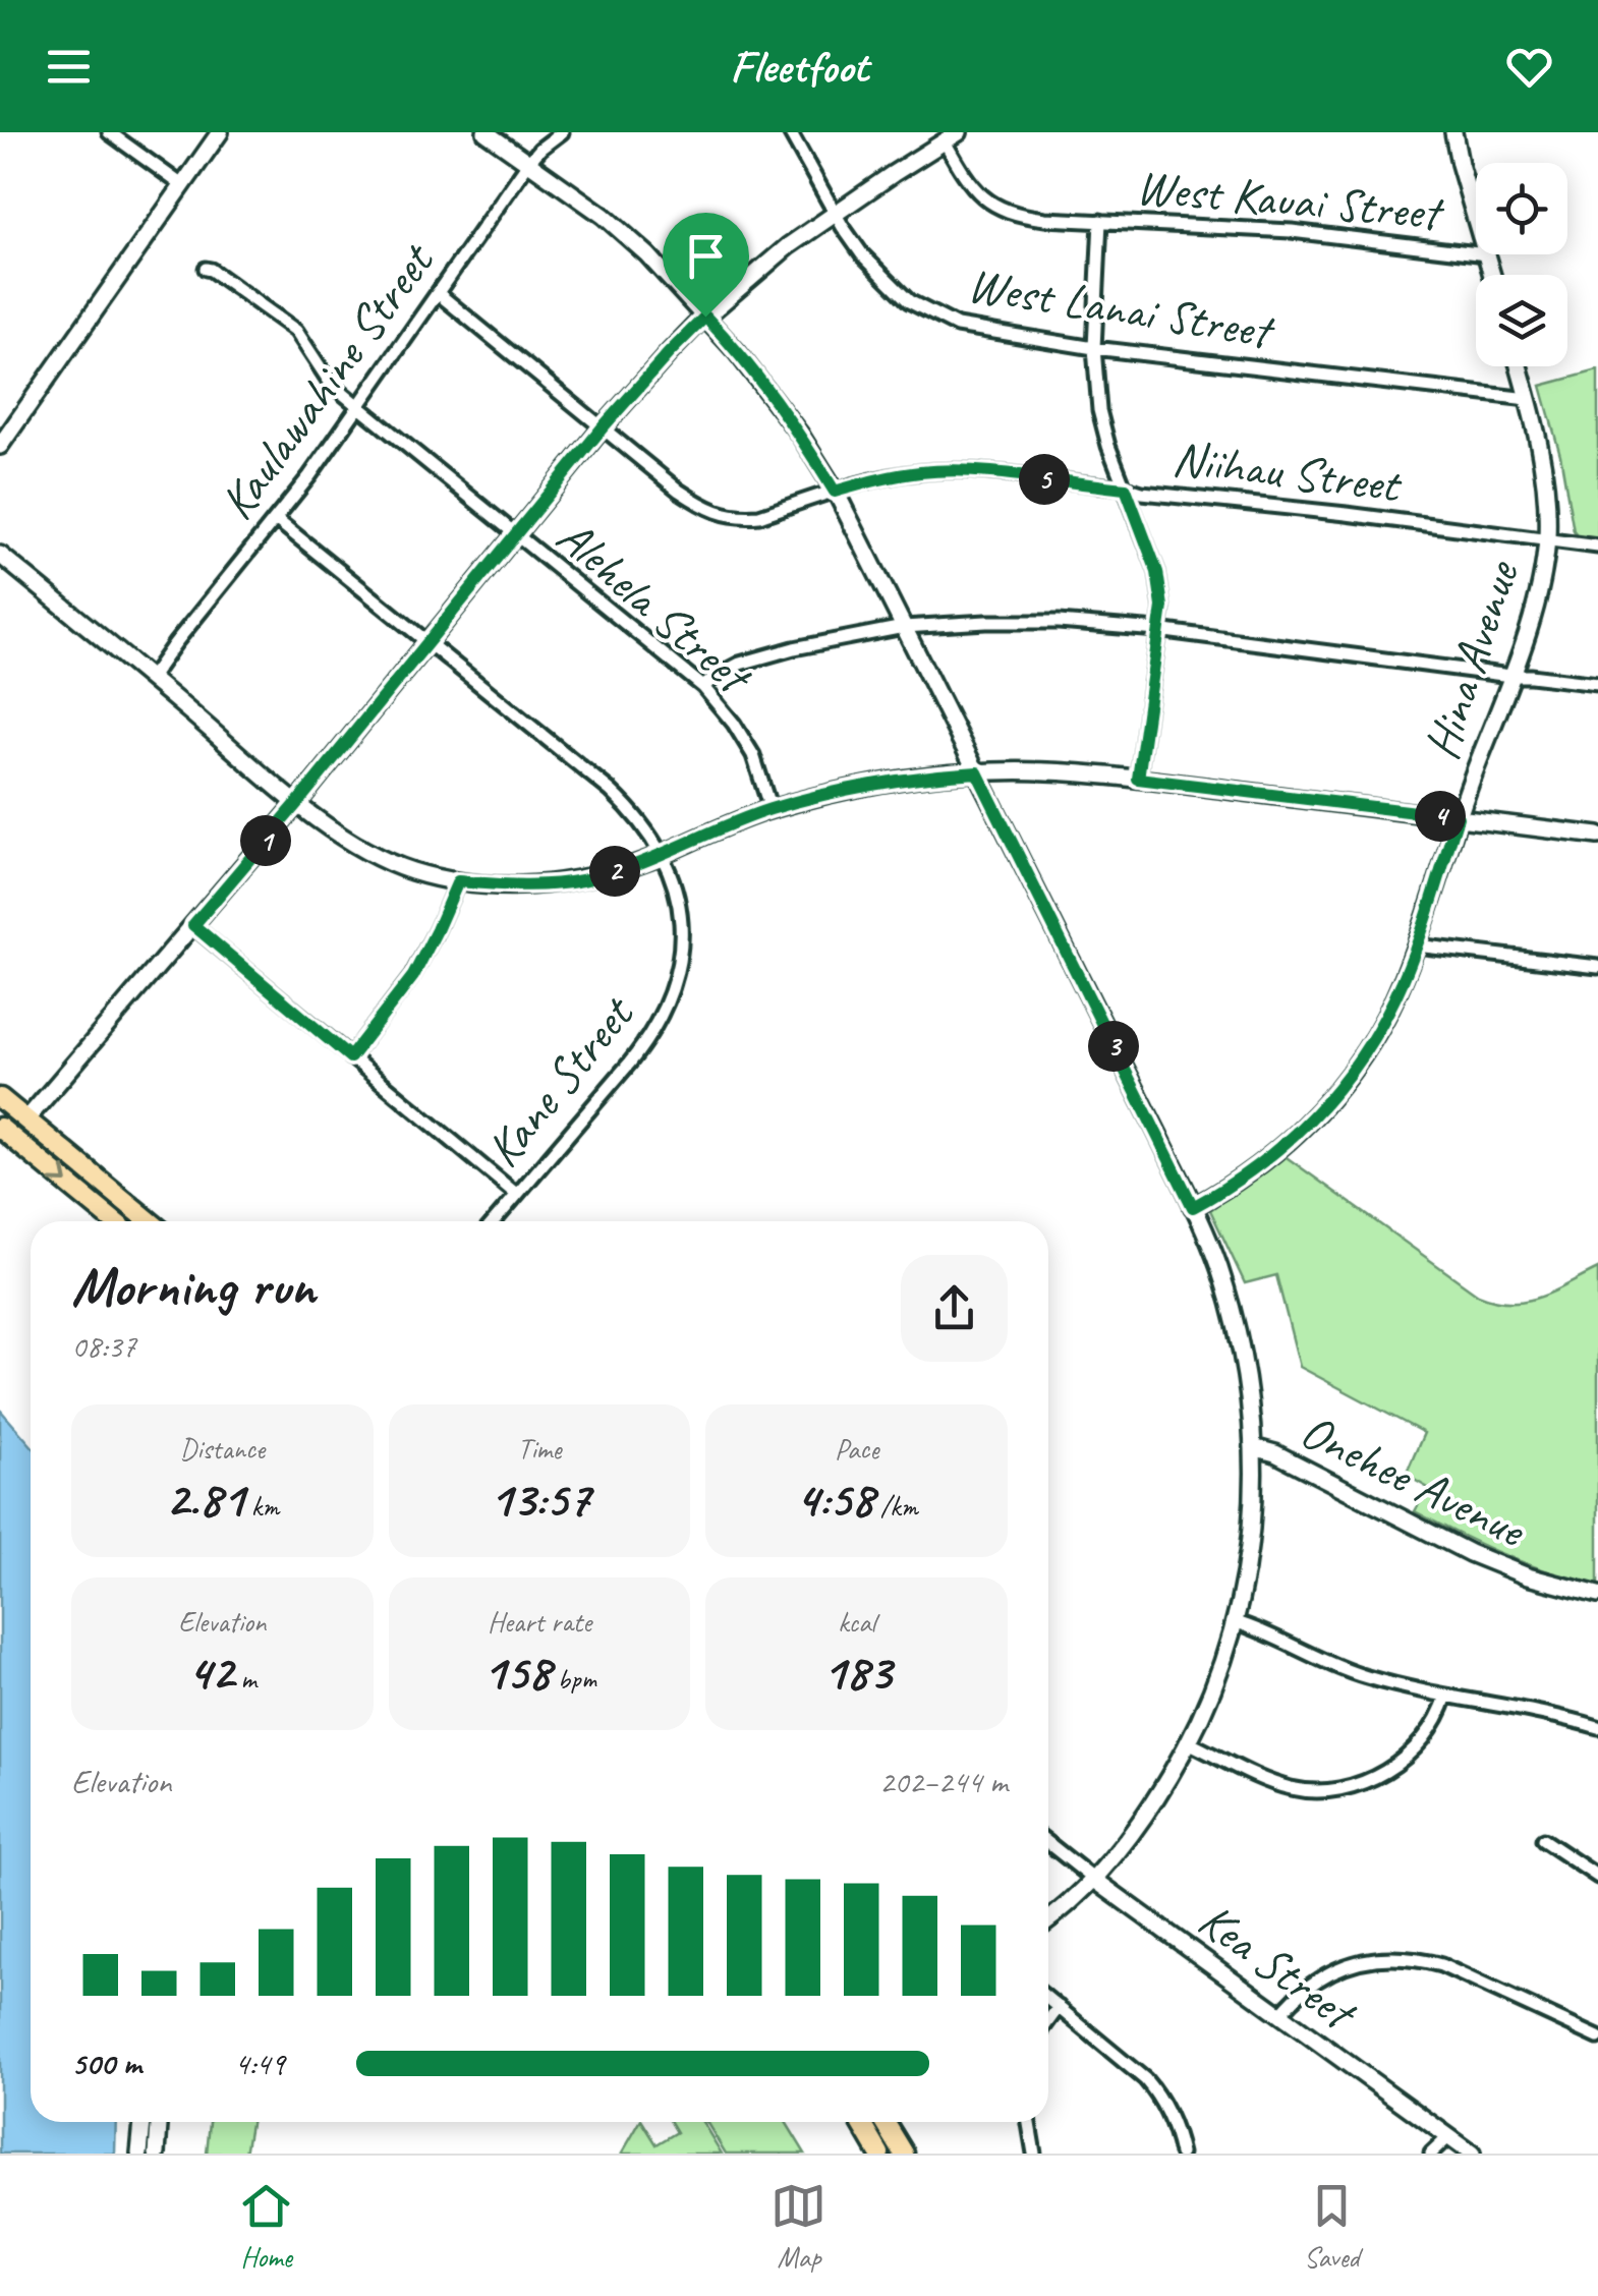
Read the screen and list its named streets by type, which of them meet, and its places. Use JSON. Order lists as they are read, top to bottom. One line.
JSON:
{"streets":{"street":["West Kauai Street","West Lanai Street","Kaulawahine Street","Niihau Street","Alehela Street","Hina Avenue","Kane Street","Onehee Avenue","Kea Street"]},"crossings":[["West Lanai Street","Hina Avenue"],["Kaulawahine Street","Niihau Street"],["Kaulawahine Street","Alehela Street"],["Kaulawahine Street","Kane Street"],["Niihau Street","Hina Avenue"]],"page":{"header":"Fleetfoot","pins":["5","4","1","2","3"],"heading":["Morning run","08:37"],"stats":[["Distance","2.81 km"],["Time","13:57"],["Pace","4:58 /km"],["Elevation","42 m"],["Heart rate","158 bpm"],["kcal","183"]],"chart":["Elevation","202–244 m"],"list":[{"name":"500 m","note":"4:49"}],"tabs":["Home","Map","Saved"]}}
